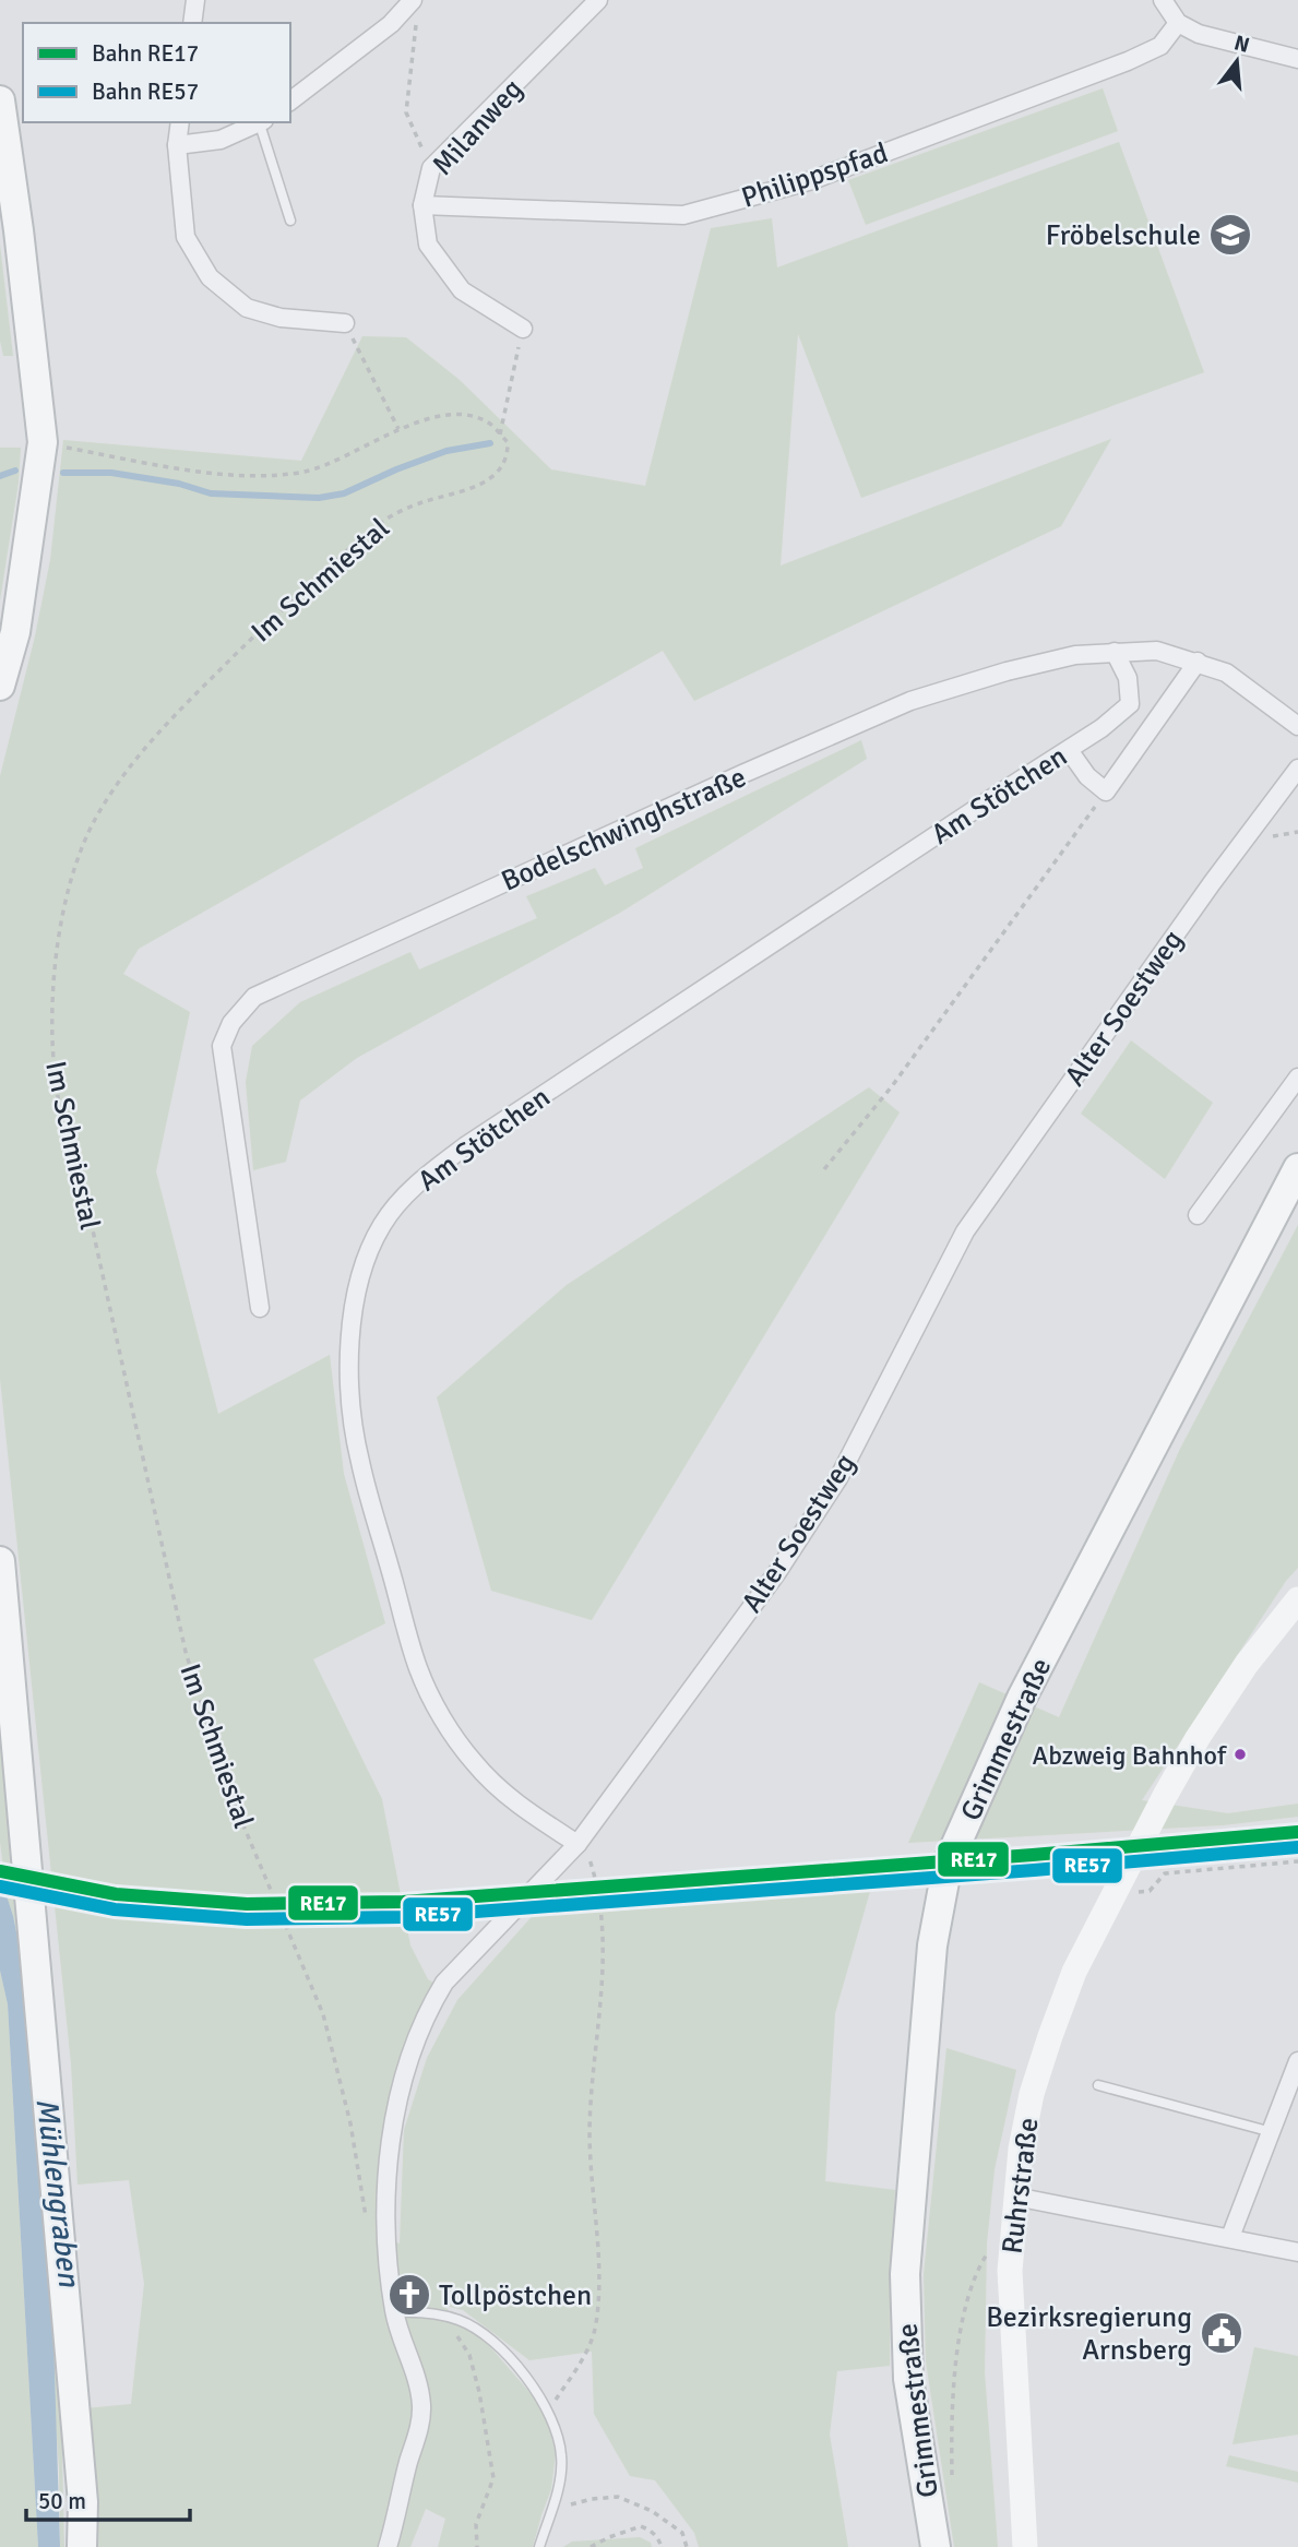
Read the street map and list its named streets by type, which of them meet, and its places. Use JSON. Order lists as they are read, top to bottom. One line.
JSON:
{"streets":{"main road":["Grimmestraße","Ruhrstraße"],"street":["Milanweg","Philippspfad","Am Stötchen","Bodelschwinghstraße","Alter Soestweg"],"path":["Im Schmiestal"]},"crossings":[["Milanweg","Philippspfad"],["Am Stötchen","Bodelschwinghstraße"],["Am Stötchen","Alter Soestweg"]],"water":["Mühlengraben"],"places":{"school or university":["Fröbelschule"],"other":["Abzweig Bahnhof"],"church":["Tollpöstchen"],"public building":["Bezirksregierung Arnsberg"]},"lines":["rail line RE17","rail line RE57"],"legend":["Bahn RE17","Bahn RE57"],"scale_bar":"50 m","north":"top"}
